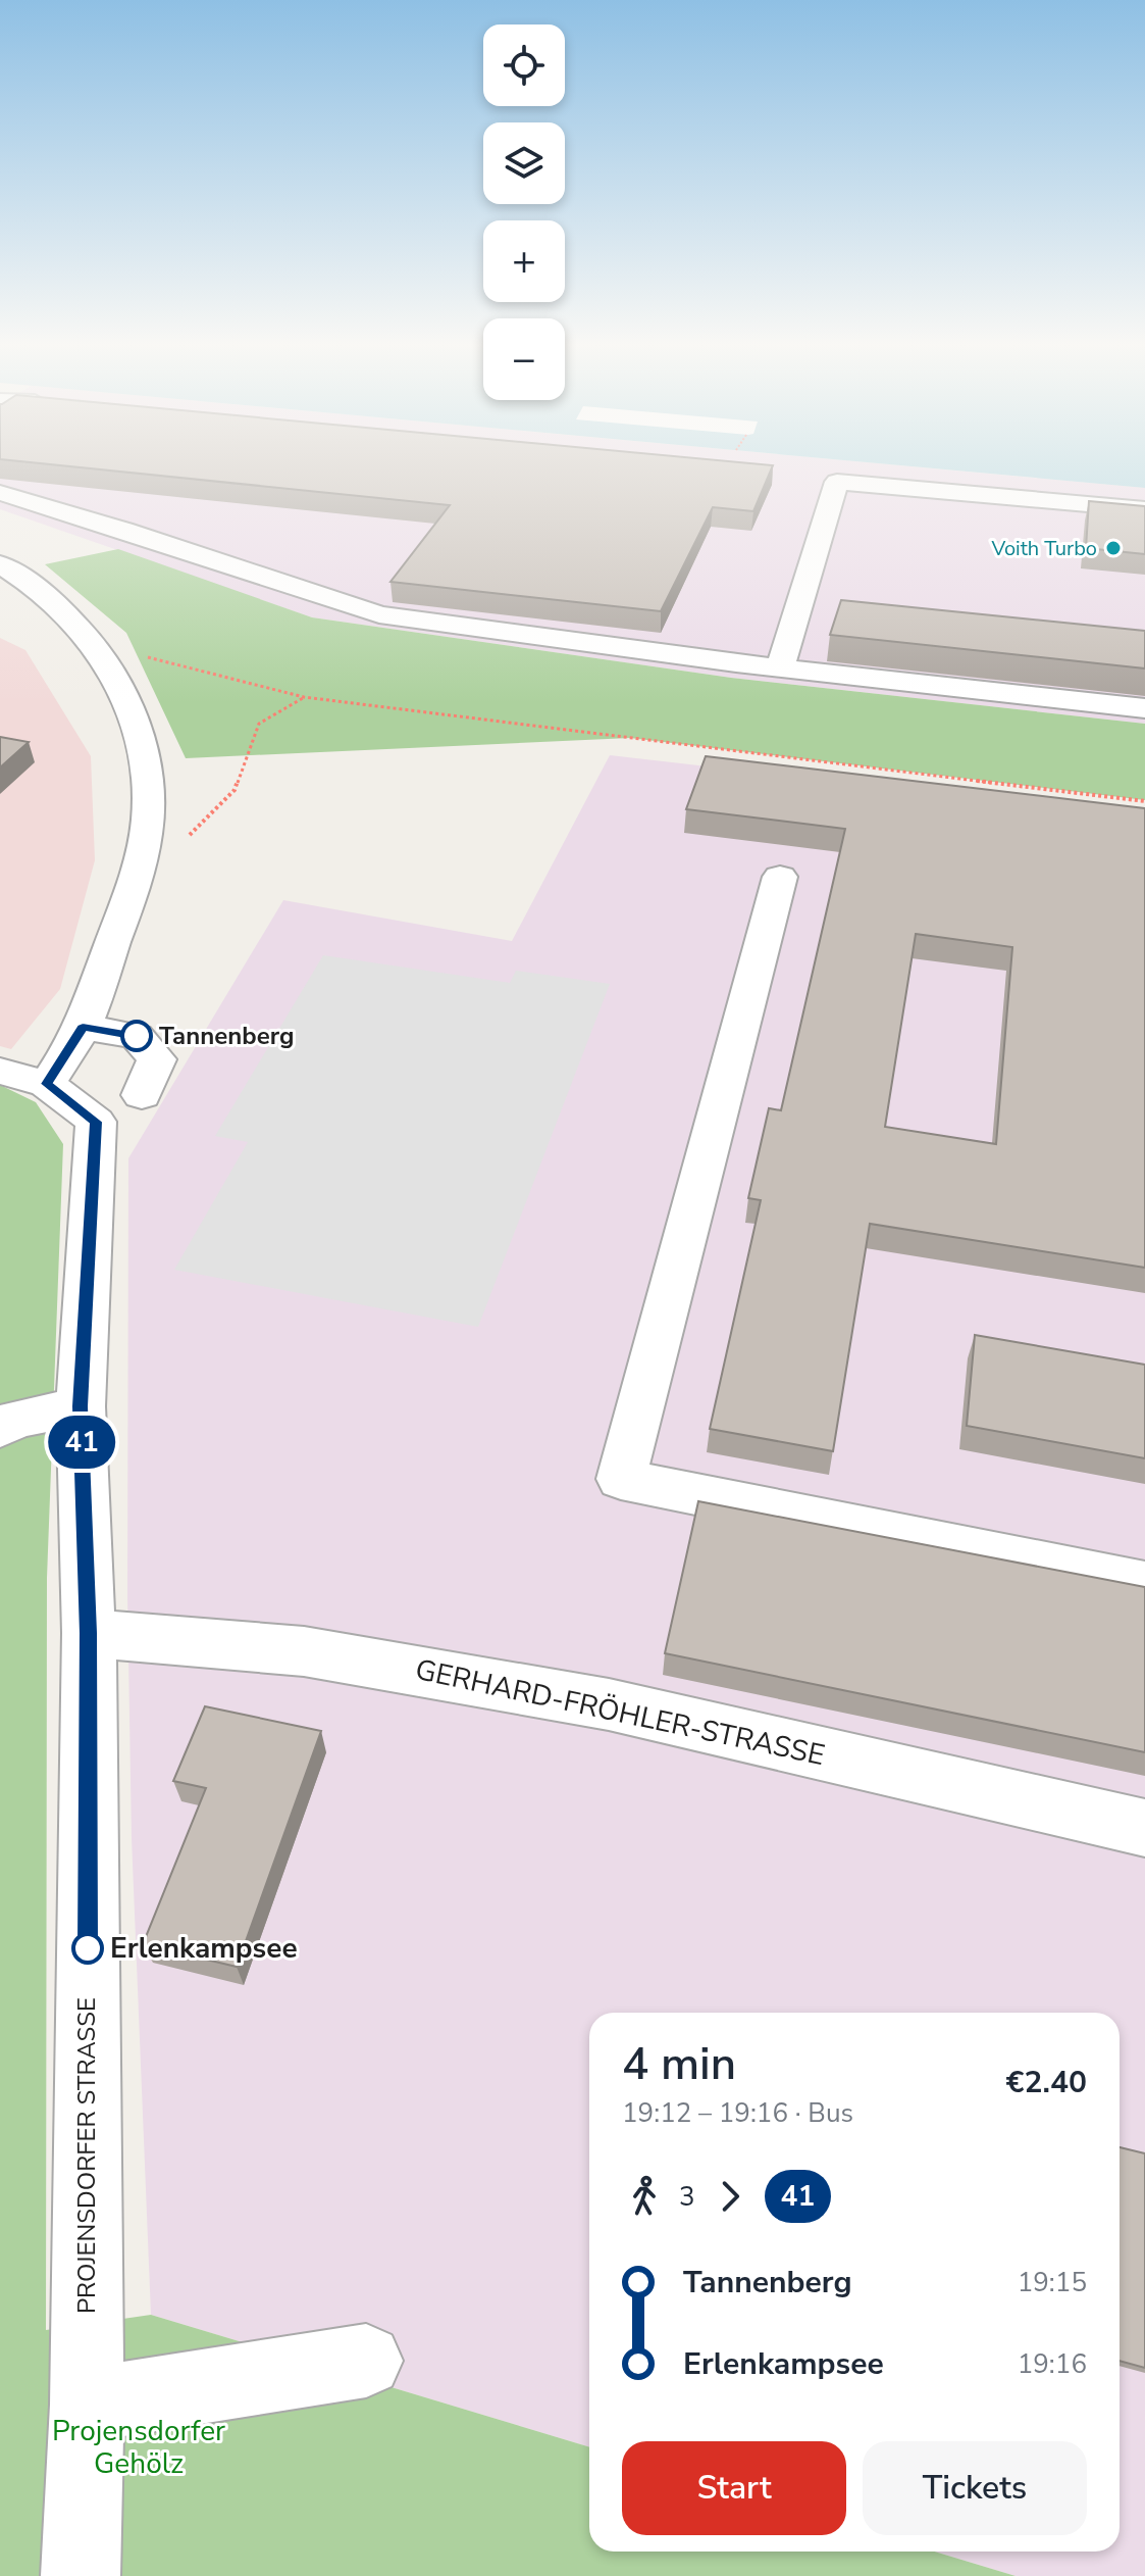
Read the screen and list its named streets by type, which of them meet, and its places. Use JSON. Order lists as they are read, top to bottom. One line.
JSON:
{"streets":{"street":["GERHARD-FRÖHLER-STRASSE","PROJENSDORFER STRASSE"]},"crossings":[["GERHARD-FRÖHLER-STRASSE","PROJENSDORFER STRASSE"]],"parks":["Projensdorfer Gehölz"],"places":["Voith Turbo","Tannenberg","Erlenkampsee"],"lines":["bus line 41"],"page":{"on_map":"41","map_buttons":["+","−"],"heading":["4 min","19:12 – 19:16 · Bus","€2.40"],"legs":["3","41"],"list":[{"name":"Tannenberg","value":"19:15"},{"name":"Erlenkampsee","value":"19:16"}],"buttons":["Start","Tickets"]}}
